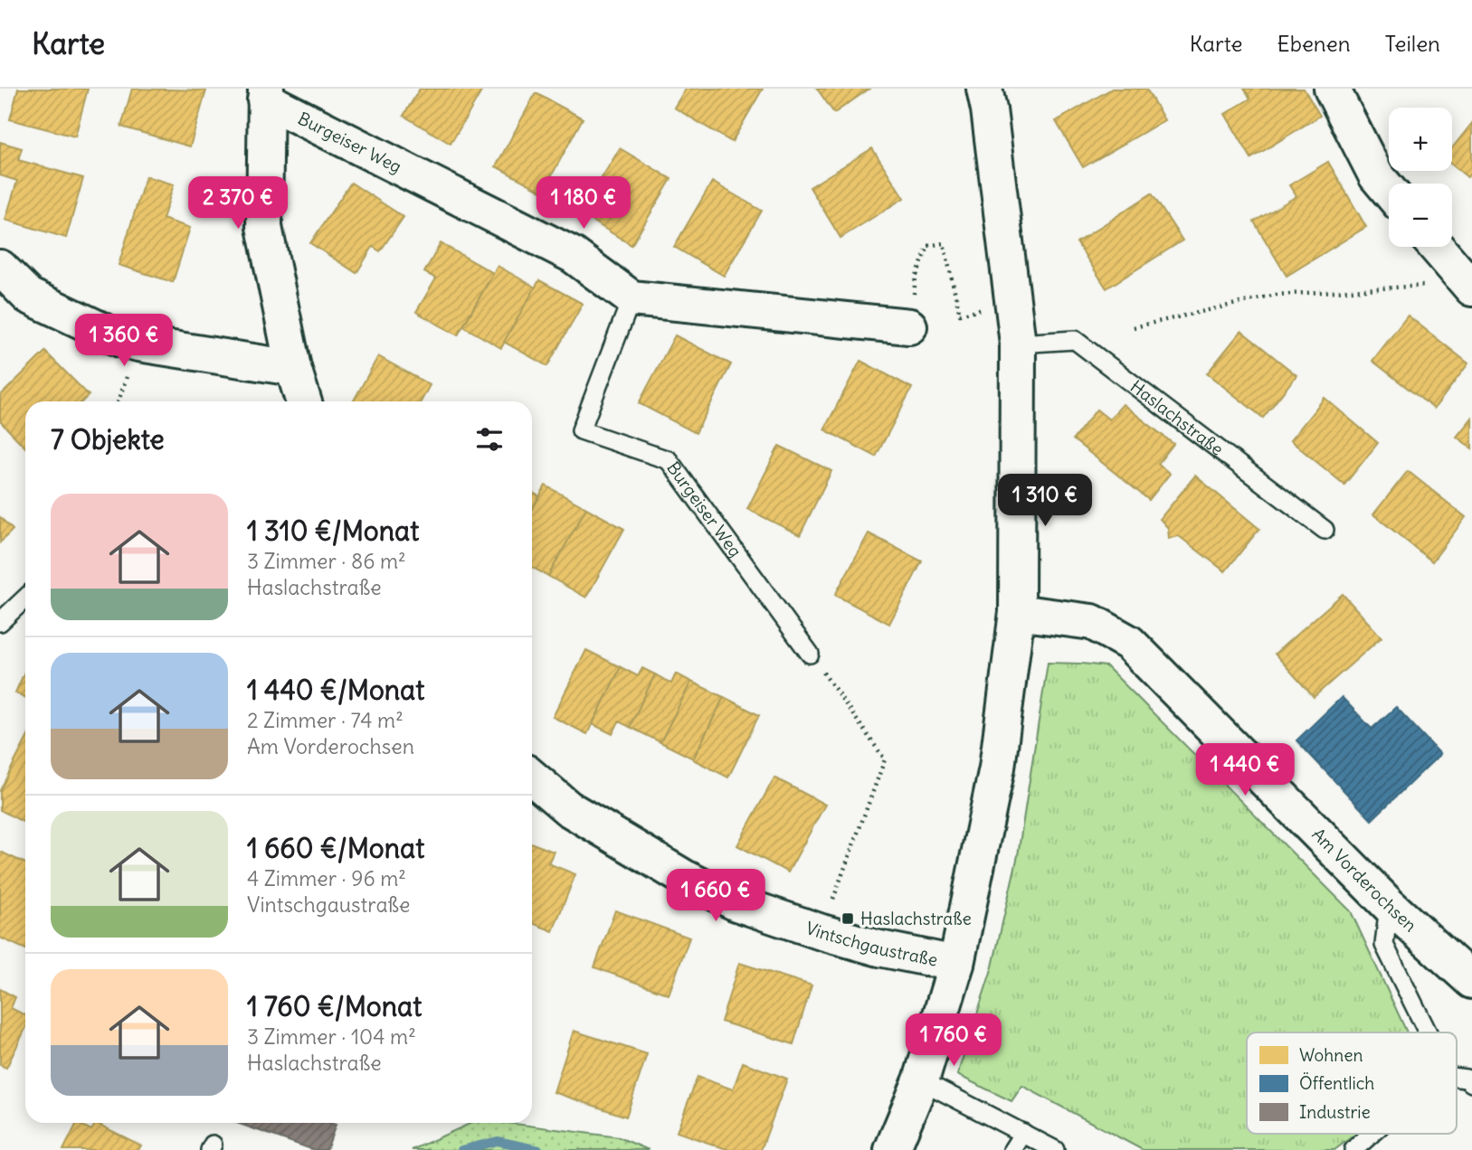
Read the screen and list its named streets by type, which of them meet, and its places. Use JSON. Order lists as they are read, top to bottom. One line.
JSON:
{"streets":{"street":["Burgeiser Weg","Am Vorderochsen","Vintschgaustraße"],"lane":["Haslachstraße"]},"places":{"transit":["Haslachstraße"]},"legend":["Wohnen","Öffentlich","Industrie"],"page":{"header":"Karte","nav":["Karte","Ebenen","Teilen"],"map_buttons":["+","−"],"price":["2 370 €","1 180 €","1 360 €","1 310 €","1 440 €","1 660 €","1 760 €"],"heading":"7 Objekte","list":[{"name":"1 310 €/Monat","note":"3 Zimmer · 86 m² · Haslachstraße"},{"name":"1 440 €/Monat","note":"2 Zimmer · 74 m² · Am Vorderochsen"},{"name":"1 660 €/Monat","note":"4 Zimmer · 96 m² · Vintschgaustraße"},{"name":"1 760 €/Monat","note":"3 Zimmer · 104 m² · Haslachstraße"}]}}
